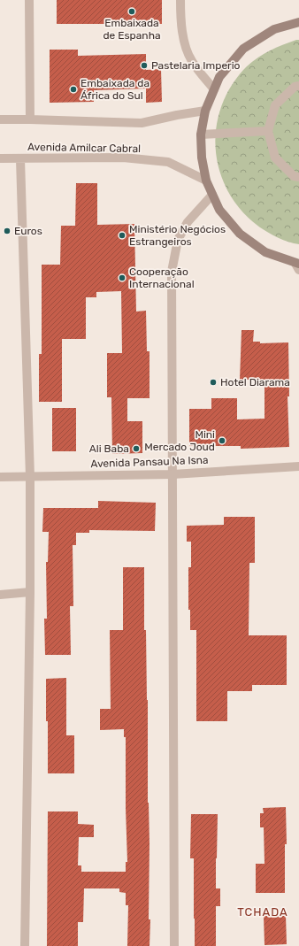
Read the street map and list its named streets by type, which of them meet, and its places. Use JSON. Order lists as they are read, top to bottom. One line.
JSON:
{"streets":{"street":["Avenida Amilcar Cabral","Avenida Pansau Na Isna"]},"districts":["TCHADA"],"places":["Embaixada de Espanha","Pastelaria Imperio","Embaixada da África do Sul","Euros","Ministério Negócios Estrangeiros","Cooperação Internacional","Hotel Diarama","Mini Mercado Joud","Ali Baba"]}
